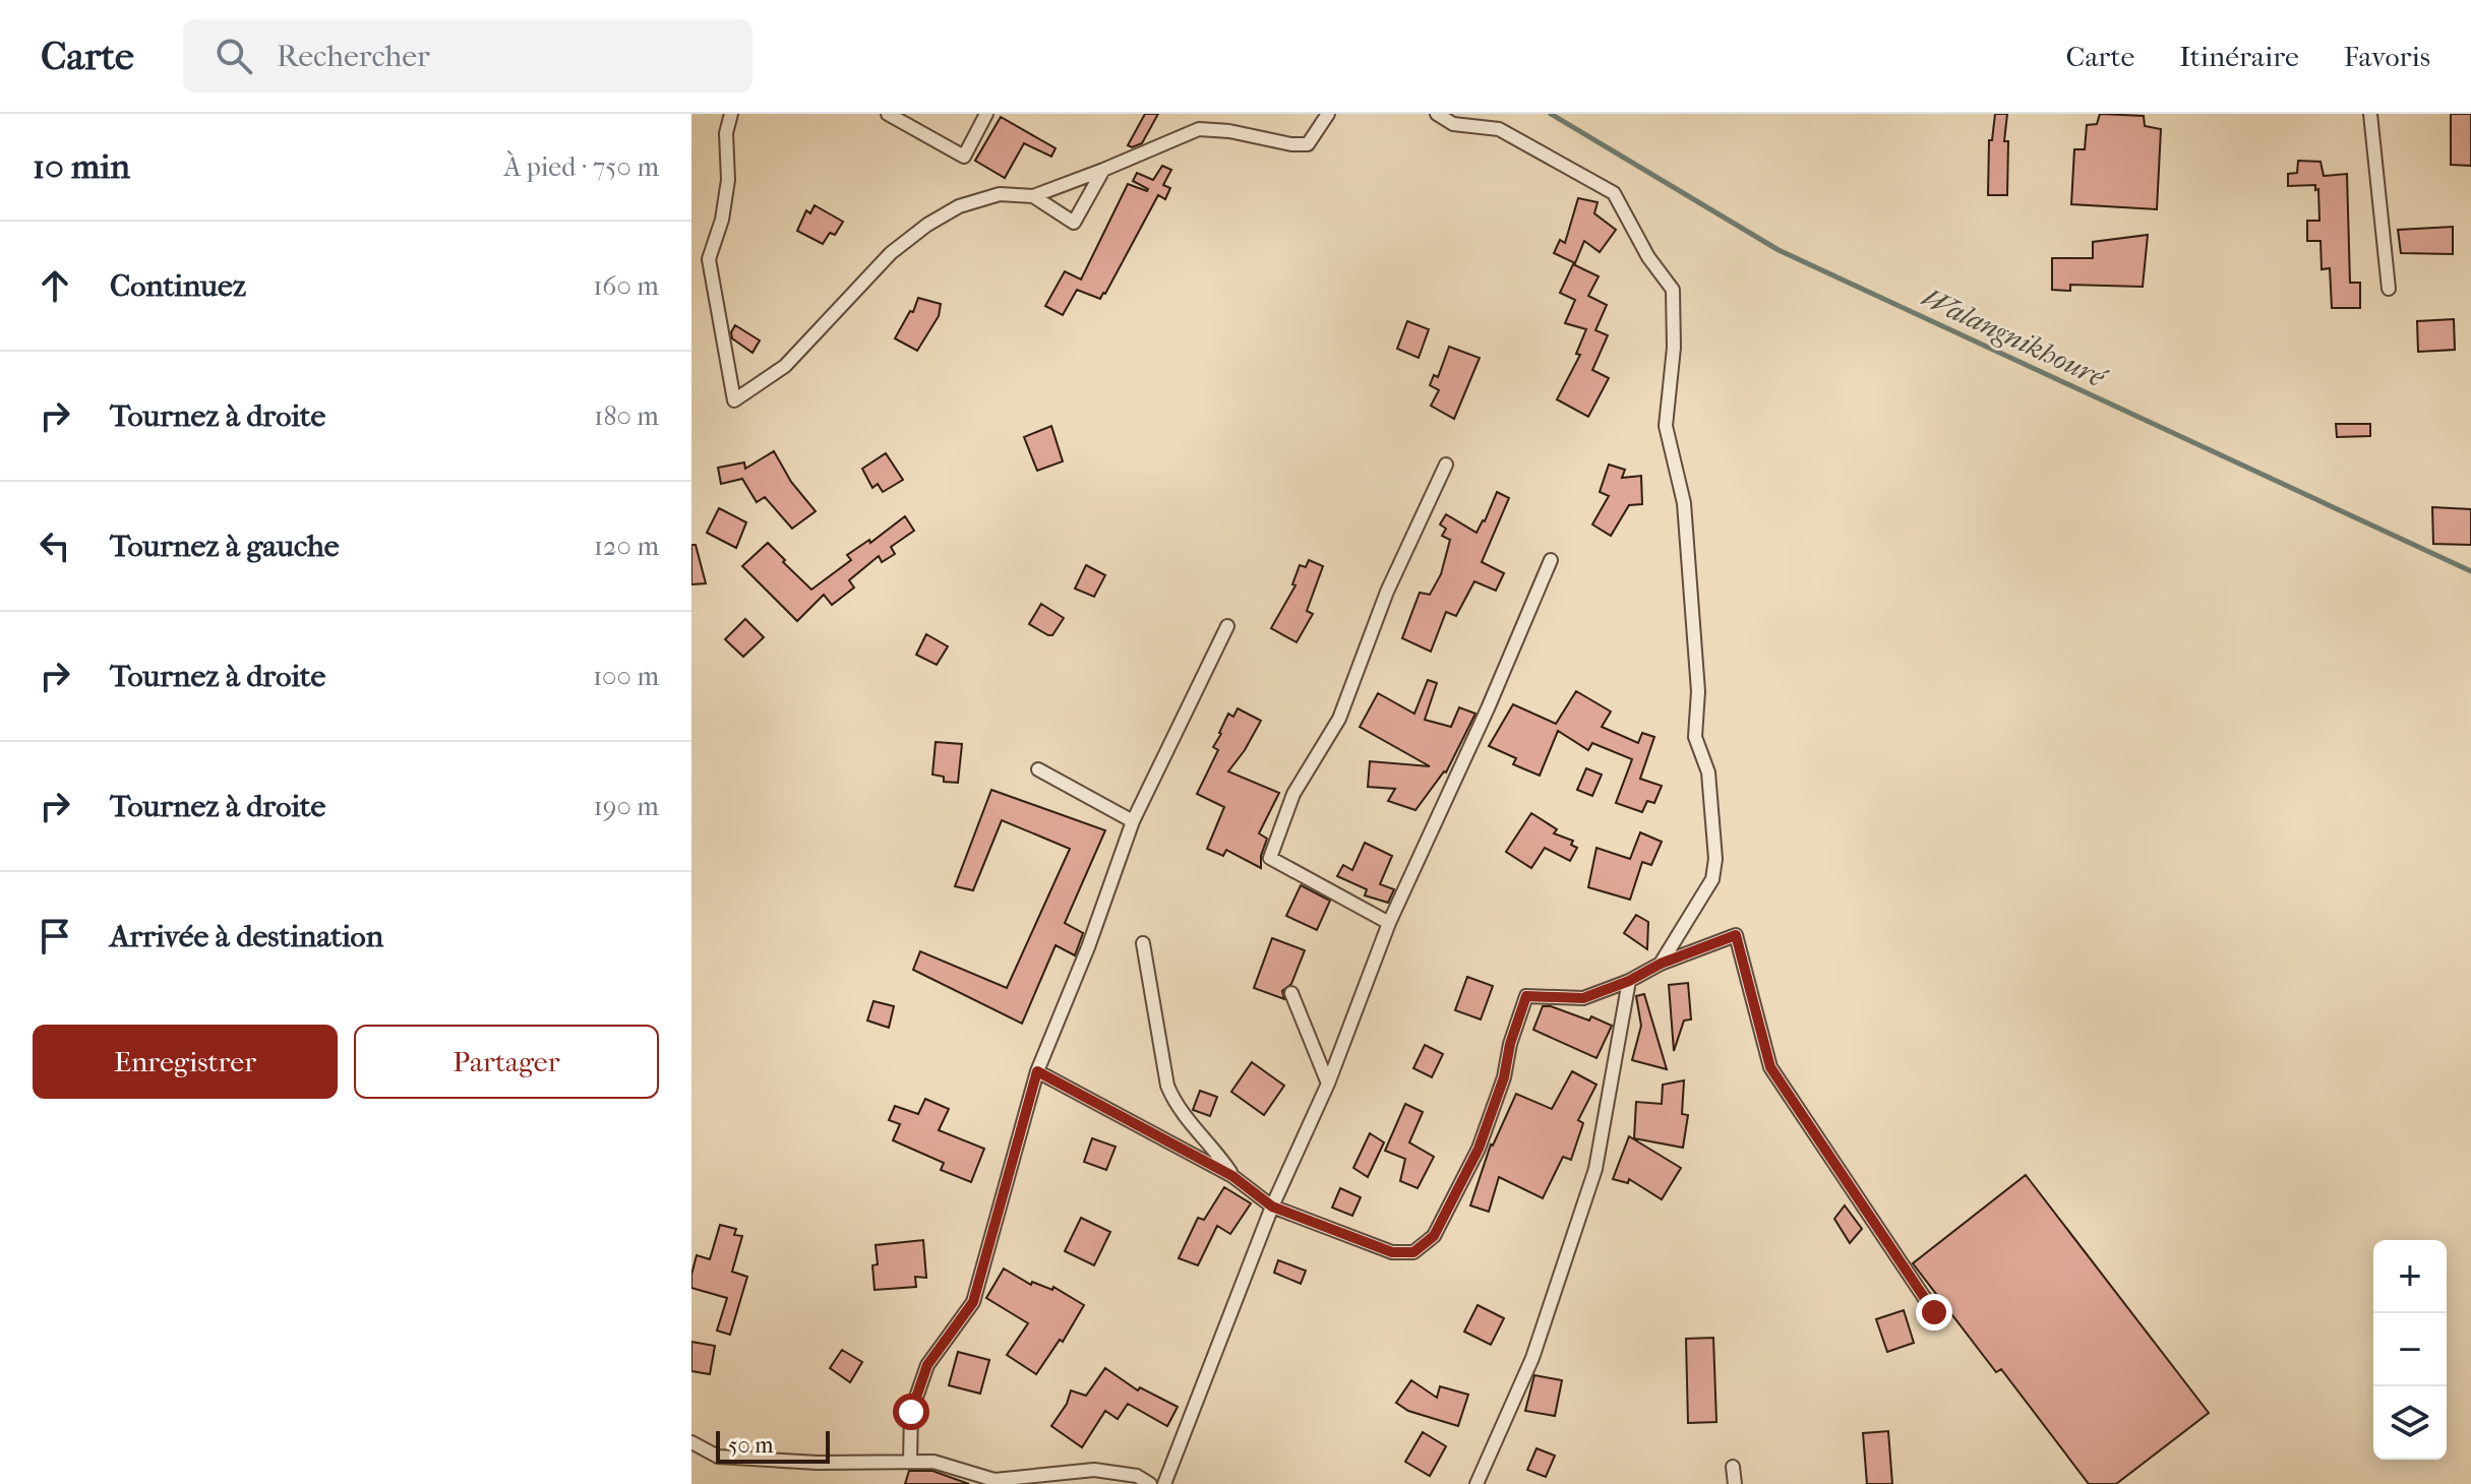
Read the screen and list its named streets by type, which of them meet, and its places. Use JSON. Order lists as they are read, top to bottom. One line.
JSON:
{"water":["Walangnikhouré"],"scale_bar":"50 m","page":{"header":"Carte","search":"Rechercher","nav":["Carte","Itinéraire","Favoris"],"heading":["10 min","À pied · 750 m"],"list":[["Continuez","160 m"],["Tournez à droite","180 m"],["Tournez à gauche","120 m"],["Tournez à droite","100 m"],["Tournez à droite","190 m"],"Arrivée à destination"],"buttons":["Enregistrer","Partager"],"map_buttons":["+","−"],"scale":"50 m"}}
